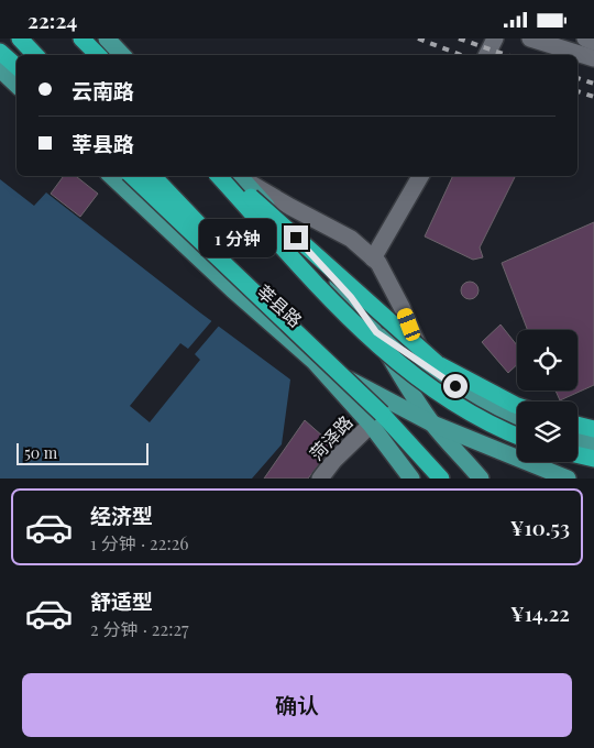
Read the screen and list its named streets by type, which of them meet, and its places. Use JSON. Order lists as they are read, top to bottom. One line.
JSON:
{"streets":{"main road":["莘县路"],"street":["菏泽路"]},"crossings":[["莘县路","菏泽路"]],"scale_bar":"50 m","page":{"status":"22:24","banner":["云南路","莘县路"],"bubble":"1 分钟","scale":"50 m","list":[{"name":"经济型","note":"1 分钟 · 22:26","value":"¥10.53"},{"name":"舒适型","note":"2 分钟 · 22:27","value":"¥14.22"}],"buttons":"确认"}}
